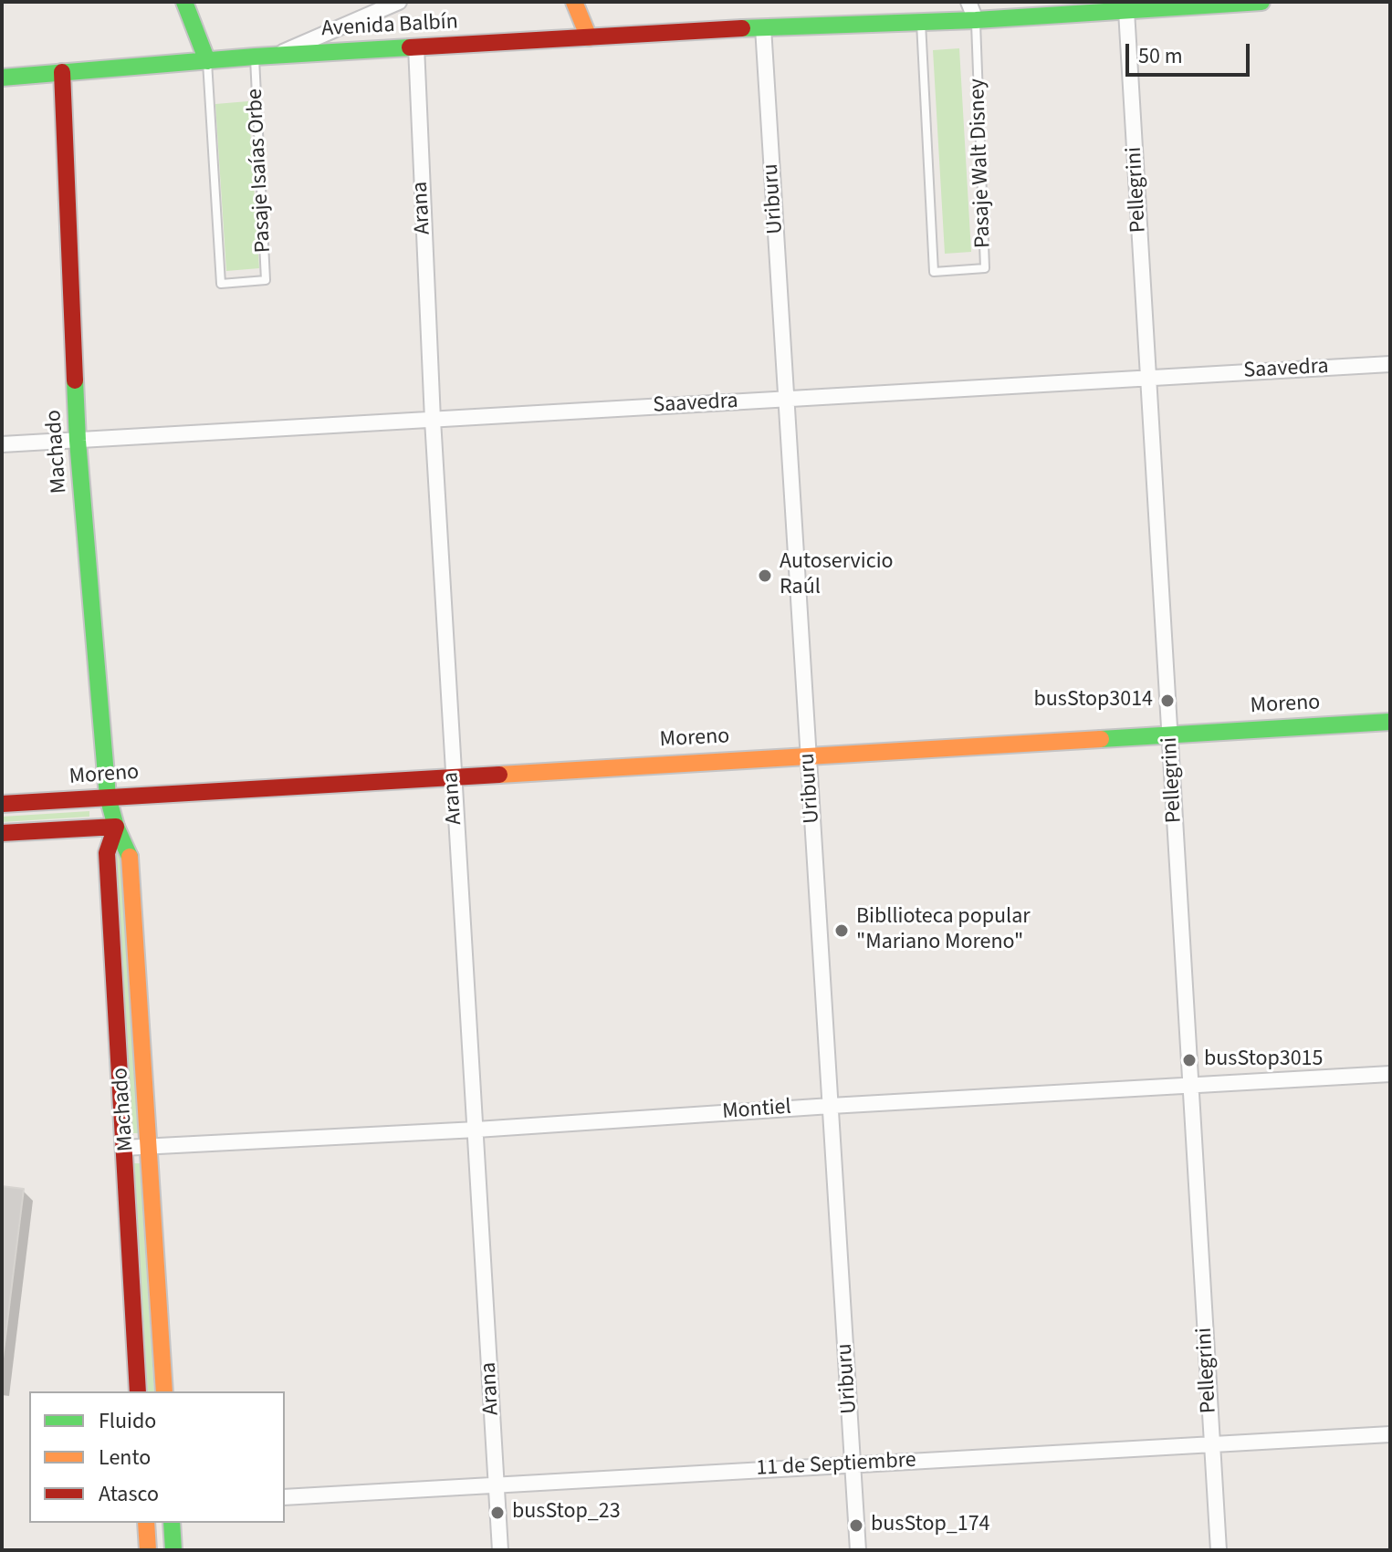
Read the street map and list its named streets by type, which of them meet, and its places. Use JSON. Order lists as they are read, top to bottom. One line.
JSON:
{"streets":{"street":["Avenida Balbín","Pellegrini","Uriburu","Arana","Saavedra","Machado","Moreno","Montiel","11 de Septiembre"],"lane":["Pasaje Walt Disney","Pasaje Isaías Orbe"]},"crossings":[["Avenida Balbín","Pasaje Walt Disney"],["Avenida Balbín","Pasaje Isaías Orbe"],["Avenida Balbín","Pellegrini"],["Avenida Balbín","Uriburu"],["Avenida Balbín","Arana"],["Avenida Balbín","Machado"],["Pellegrini","Saavedra"],["Pellegrini","Moreno"],["Pellegrini","Montiel"],["Pellegrini","11 de Septiembre"],["Uriburu","Saavedra"],["Uriburu","Moreno"],["Uriburu","Montiel"],["Uriburu","11 de Septiembre"],["Arana","Saavedra"],["Arana","Moreno"],["Arana","Montiel"],["Arana","11 de Septiembre"],["Saavedra","Machado"],["Machado","Moreno"],["Machado","Montiel"]],"places":["Autoservicio Raúl","busStop3014","Bibllioteca popular \"Mariano Moreno\"","busStop3015","busStop_23","busStop_174"],"legend":["Fluido","Lento","Atasco"],"scale_bar":"50 m"}
